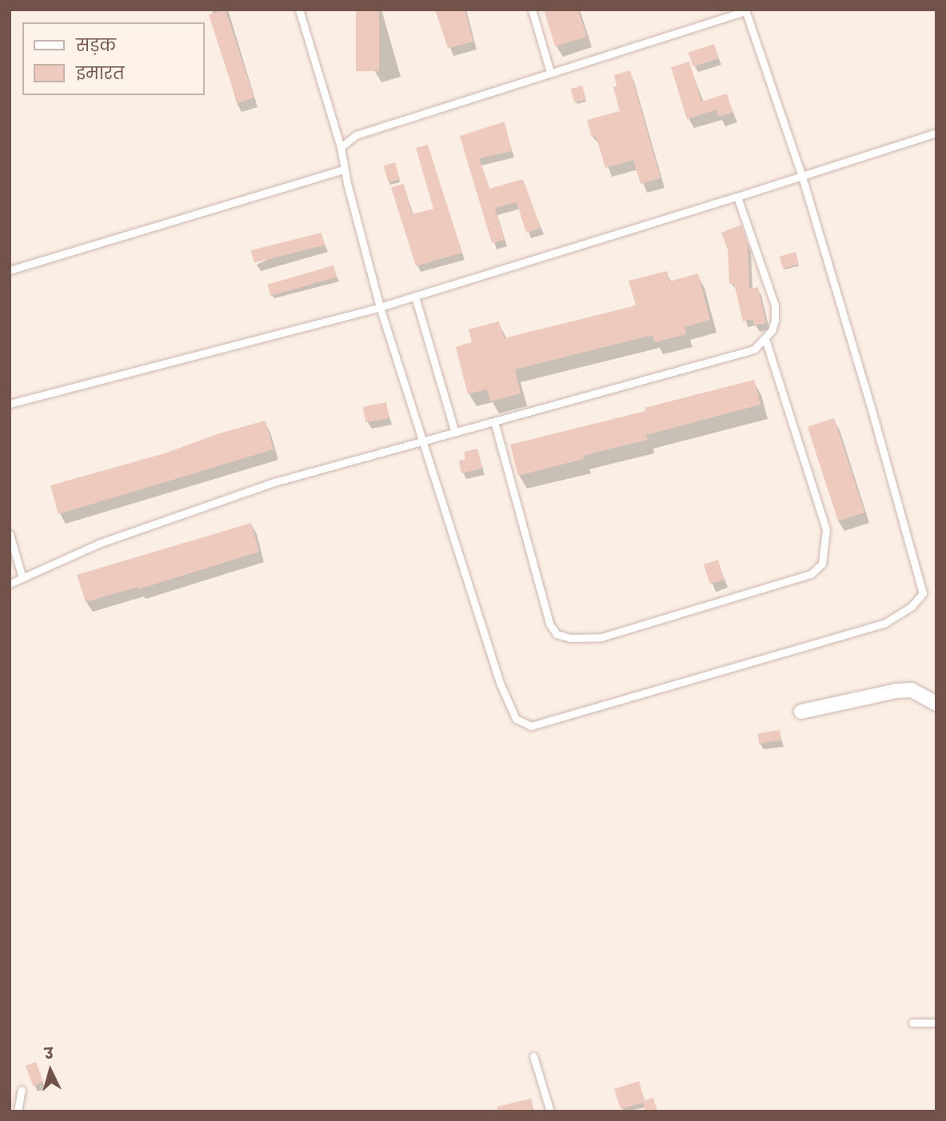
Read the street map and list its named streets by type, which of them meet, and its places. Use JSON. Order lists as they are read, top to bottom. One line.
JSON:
{"legend":["सड़क","इमारत"],"north":"top"}
